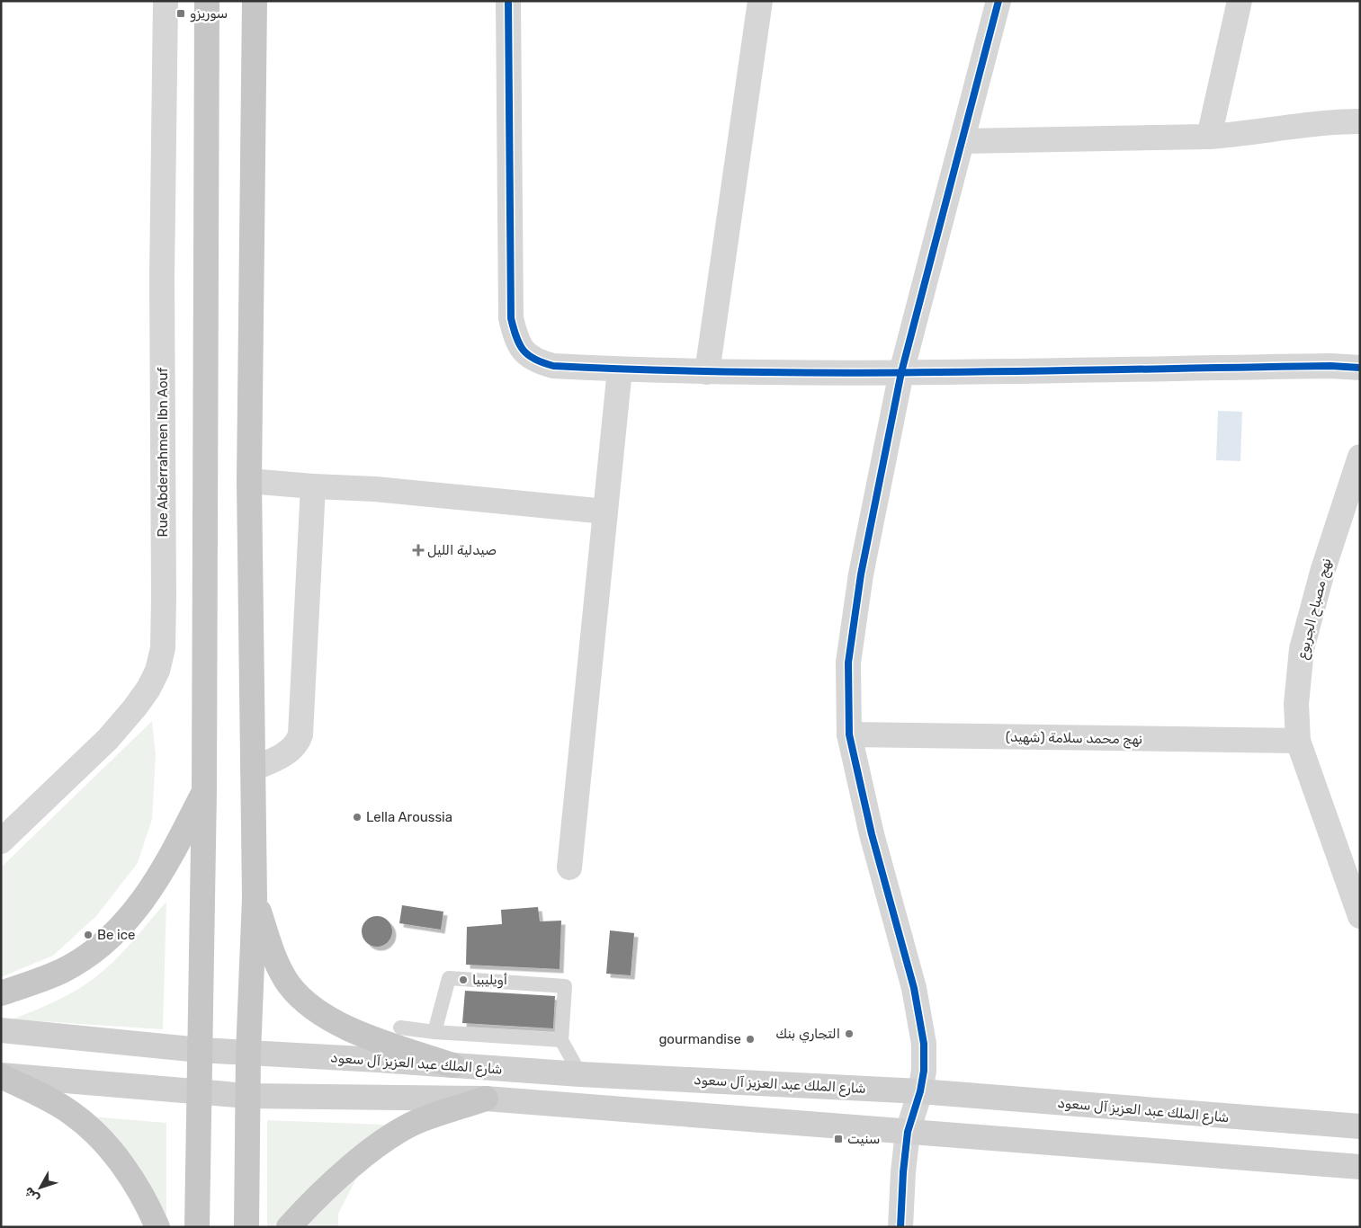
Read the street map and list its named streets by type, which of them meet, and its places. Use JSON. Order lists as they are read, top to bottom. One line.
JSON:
{"streets":{"main road":["شارع الملك عبد العزيز آل سعود"],"street":["Rue Abderrahmen Ibn Aouf","نهج مصباح الجربوع","نهج محمد سلامة (شهيد)"]},"crossings":[["نهج مصباح الجربوع","نهج محمد سلامة (شهيد)"]],"places":{"transit":["سوريزو","سنيت"],"health":["صيدلية الليل"],"other":["Lella Aroussia","Be ice","أويليبيا","التجاري بنك","gourmandise"]},"north":"bottom left"}
